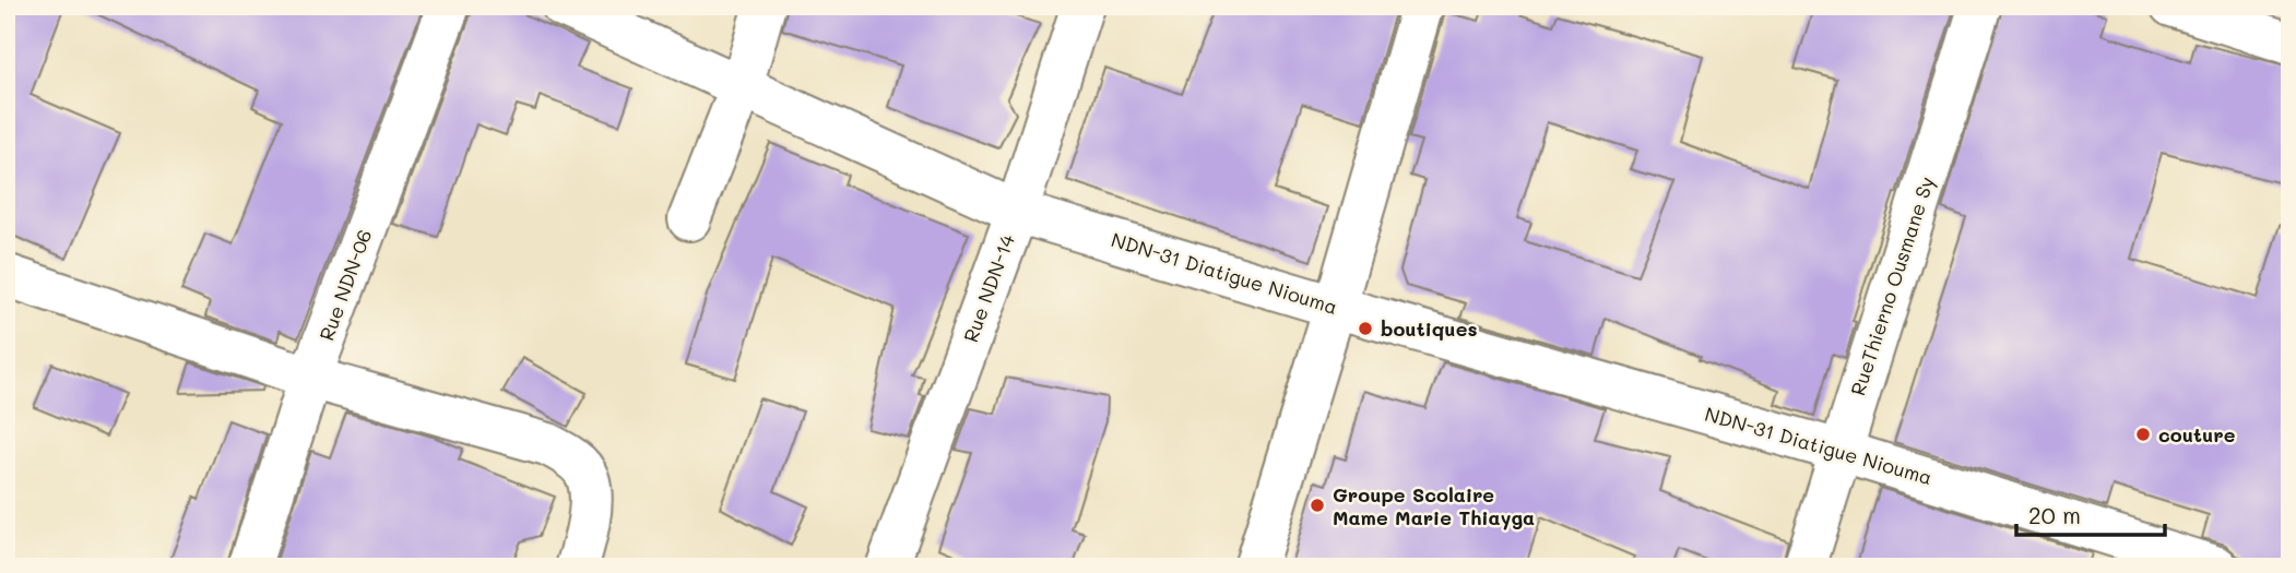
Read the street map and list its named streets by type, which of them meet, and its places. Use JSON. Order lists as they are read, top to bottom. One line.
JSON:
{"streets":{"street":["NDN-31 Diatigue Niouma","Rue NDN-06","RueThierno Ousmane Sy","Rue NDN-14"]},"crossings":[["NDN-31 Diatigue Niouma","RueThierno Ousmane Sy"],["NDN-31 Diatigue Niouma","Rue NDN-14"]],"places":["boutiques","couture","Groupe Scolaire Mame Marie Thiayga"],"scale_bar":"20 m"}
